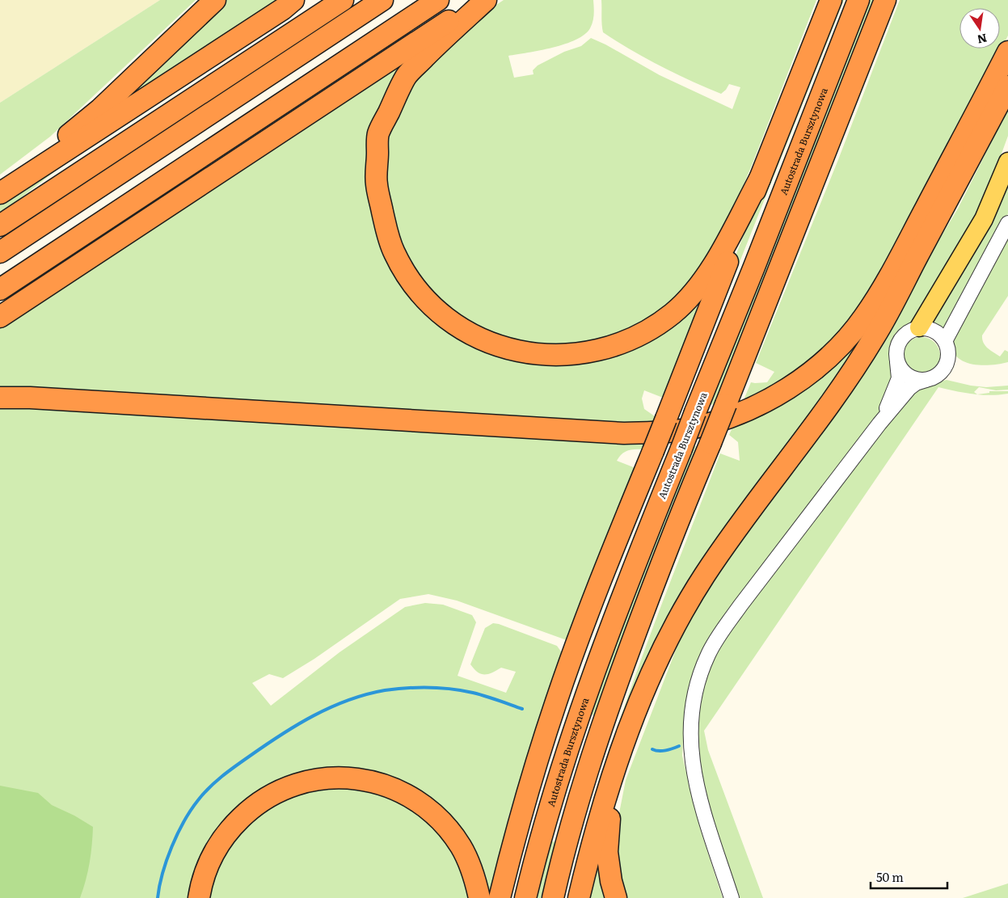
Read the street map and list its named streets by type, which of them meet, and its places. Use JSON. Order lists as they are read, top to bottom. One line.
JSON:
{"streets":{"highway":["Autostrada Bursztynowa"]},"scale_bar":"50 m","north":"bottom"}
